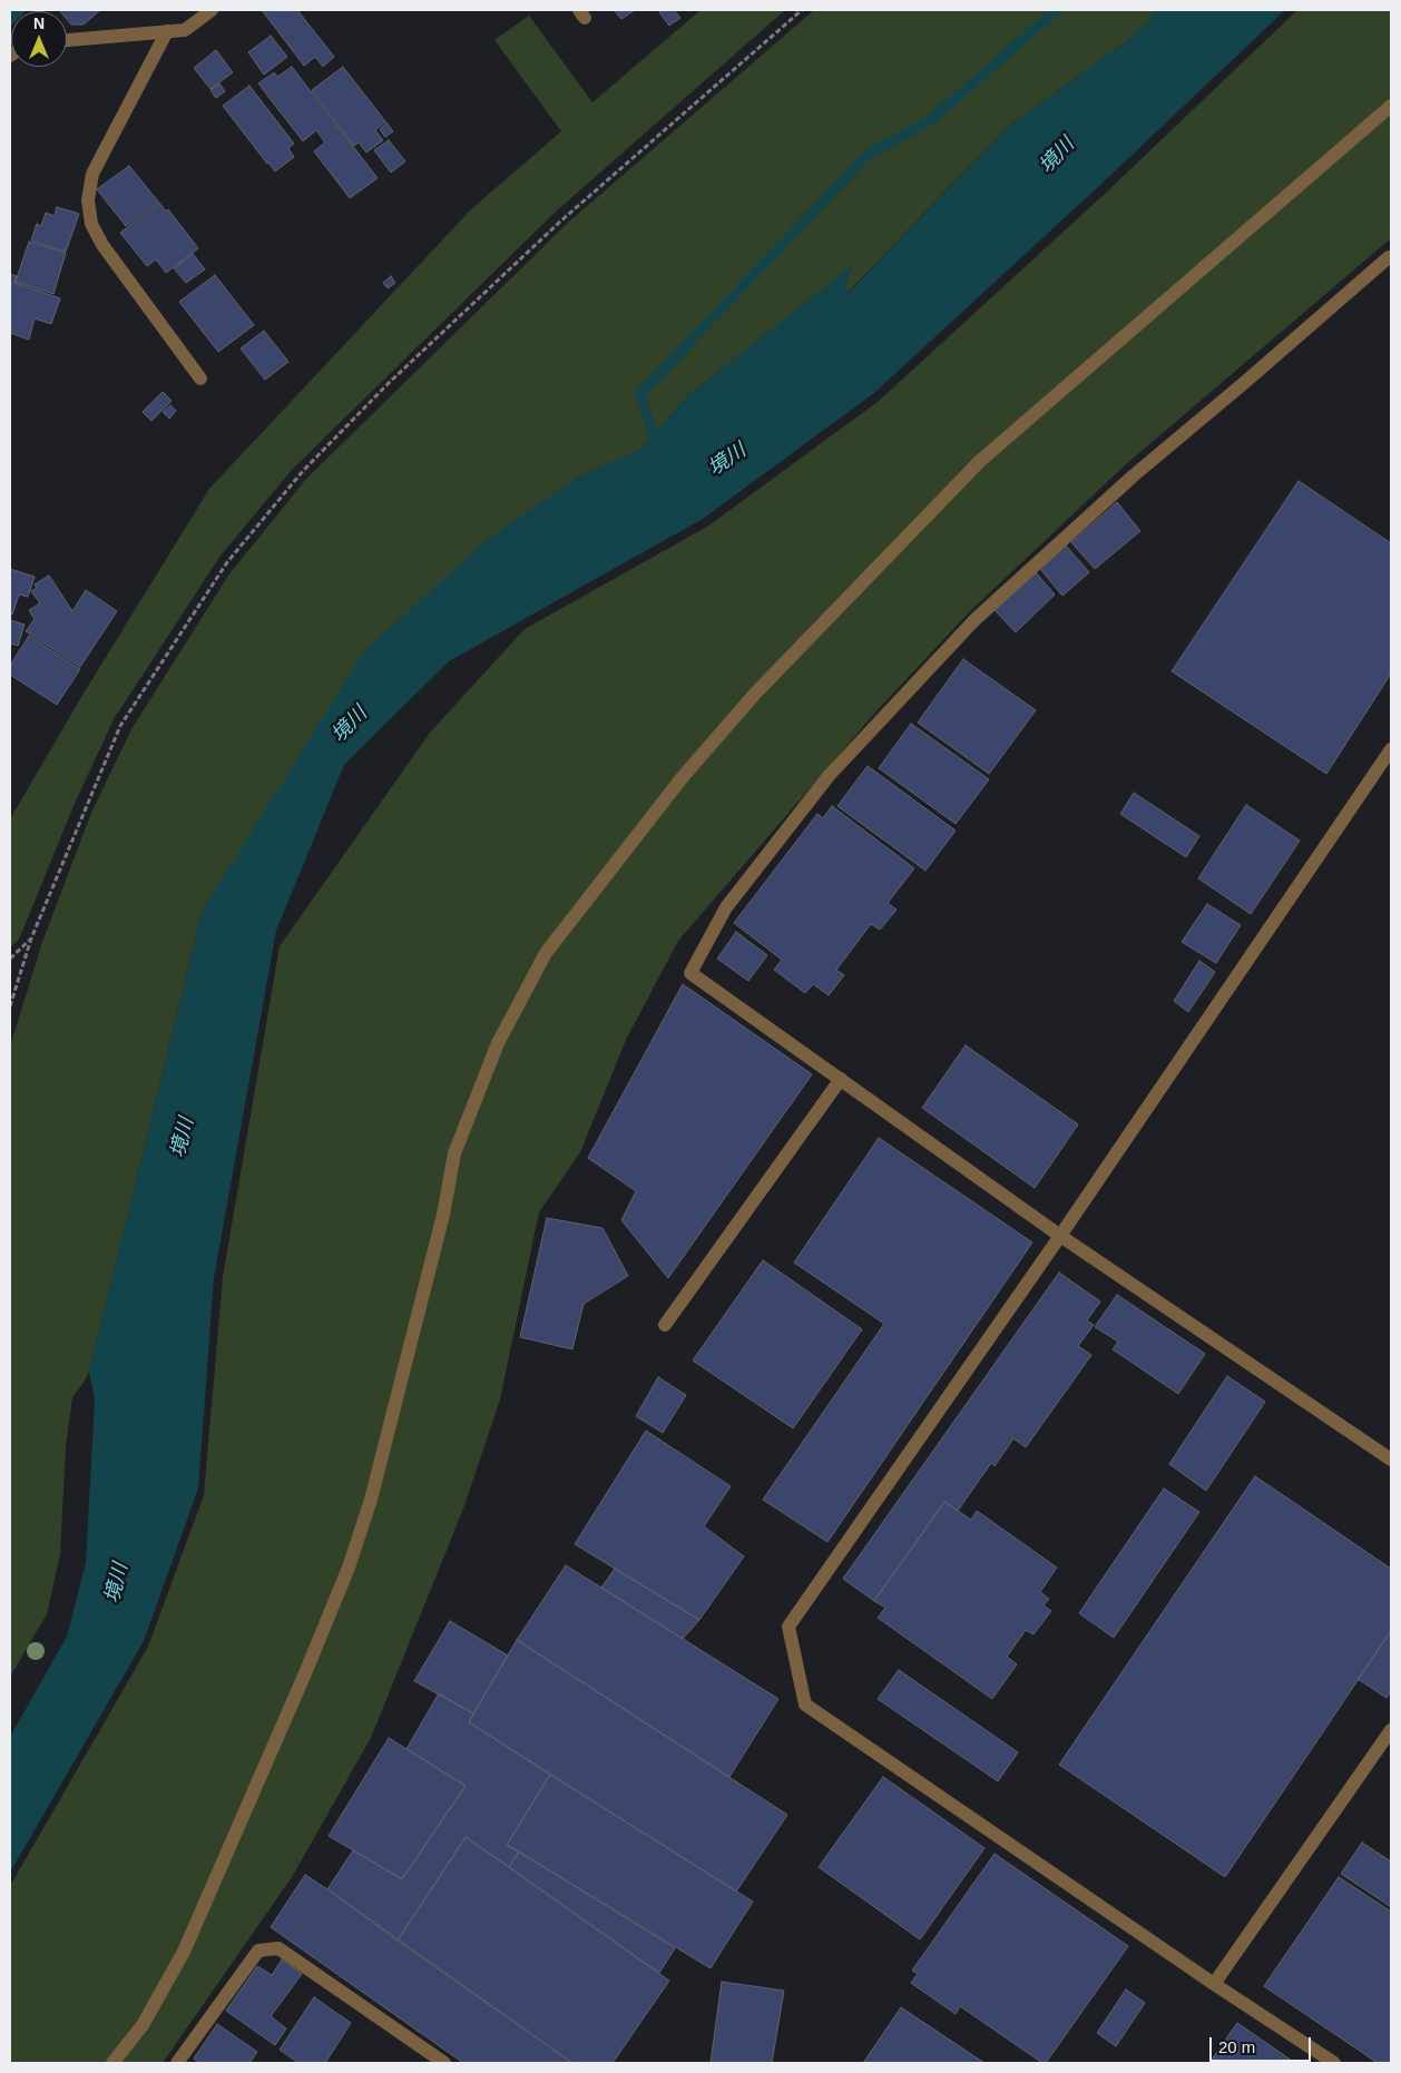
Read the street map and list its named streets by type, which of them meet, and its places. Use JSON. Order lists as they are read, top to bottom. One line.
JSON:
{"water":["境川"],"scale_bar":"20 m","north":"top"}
